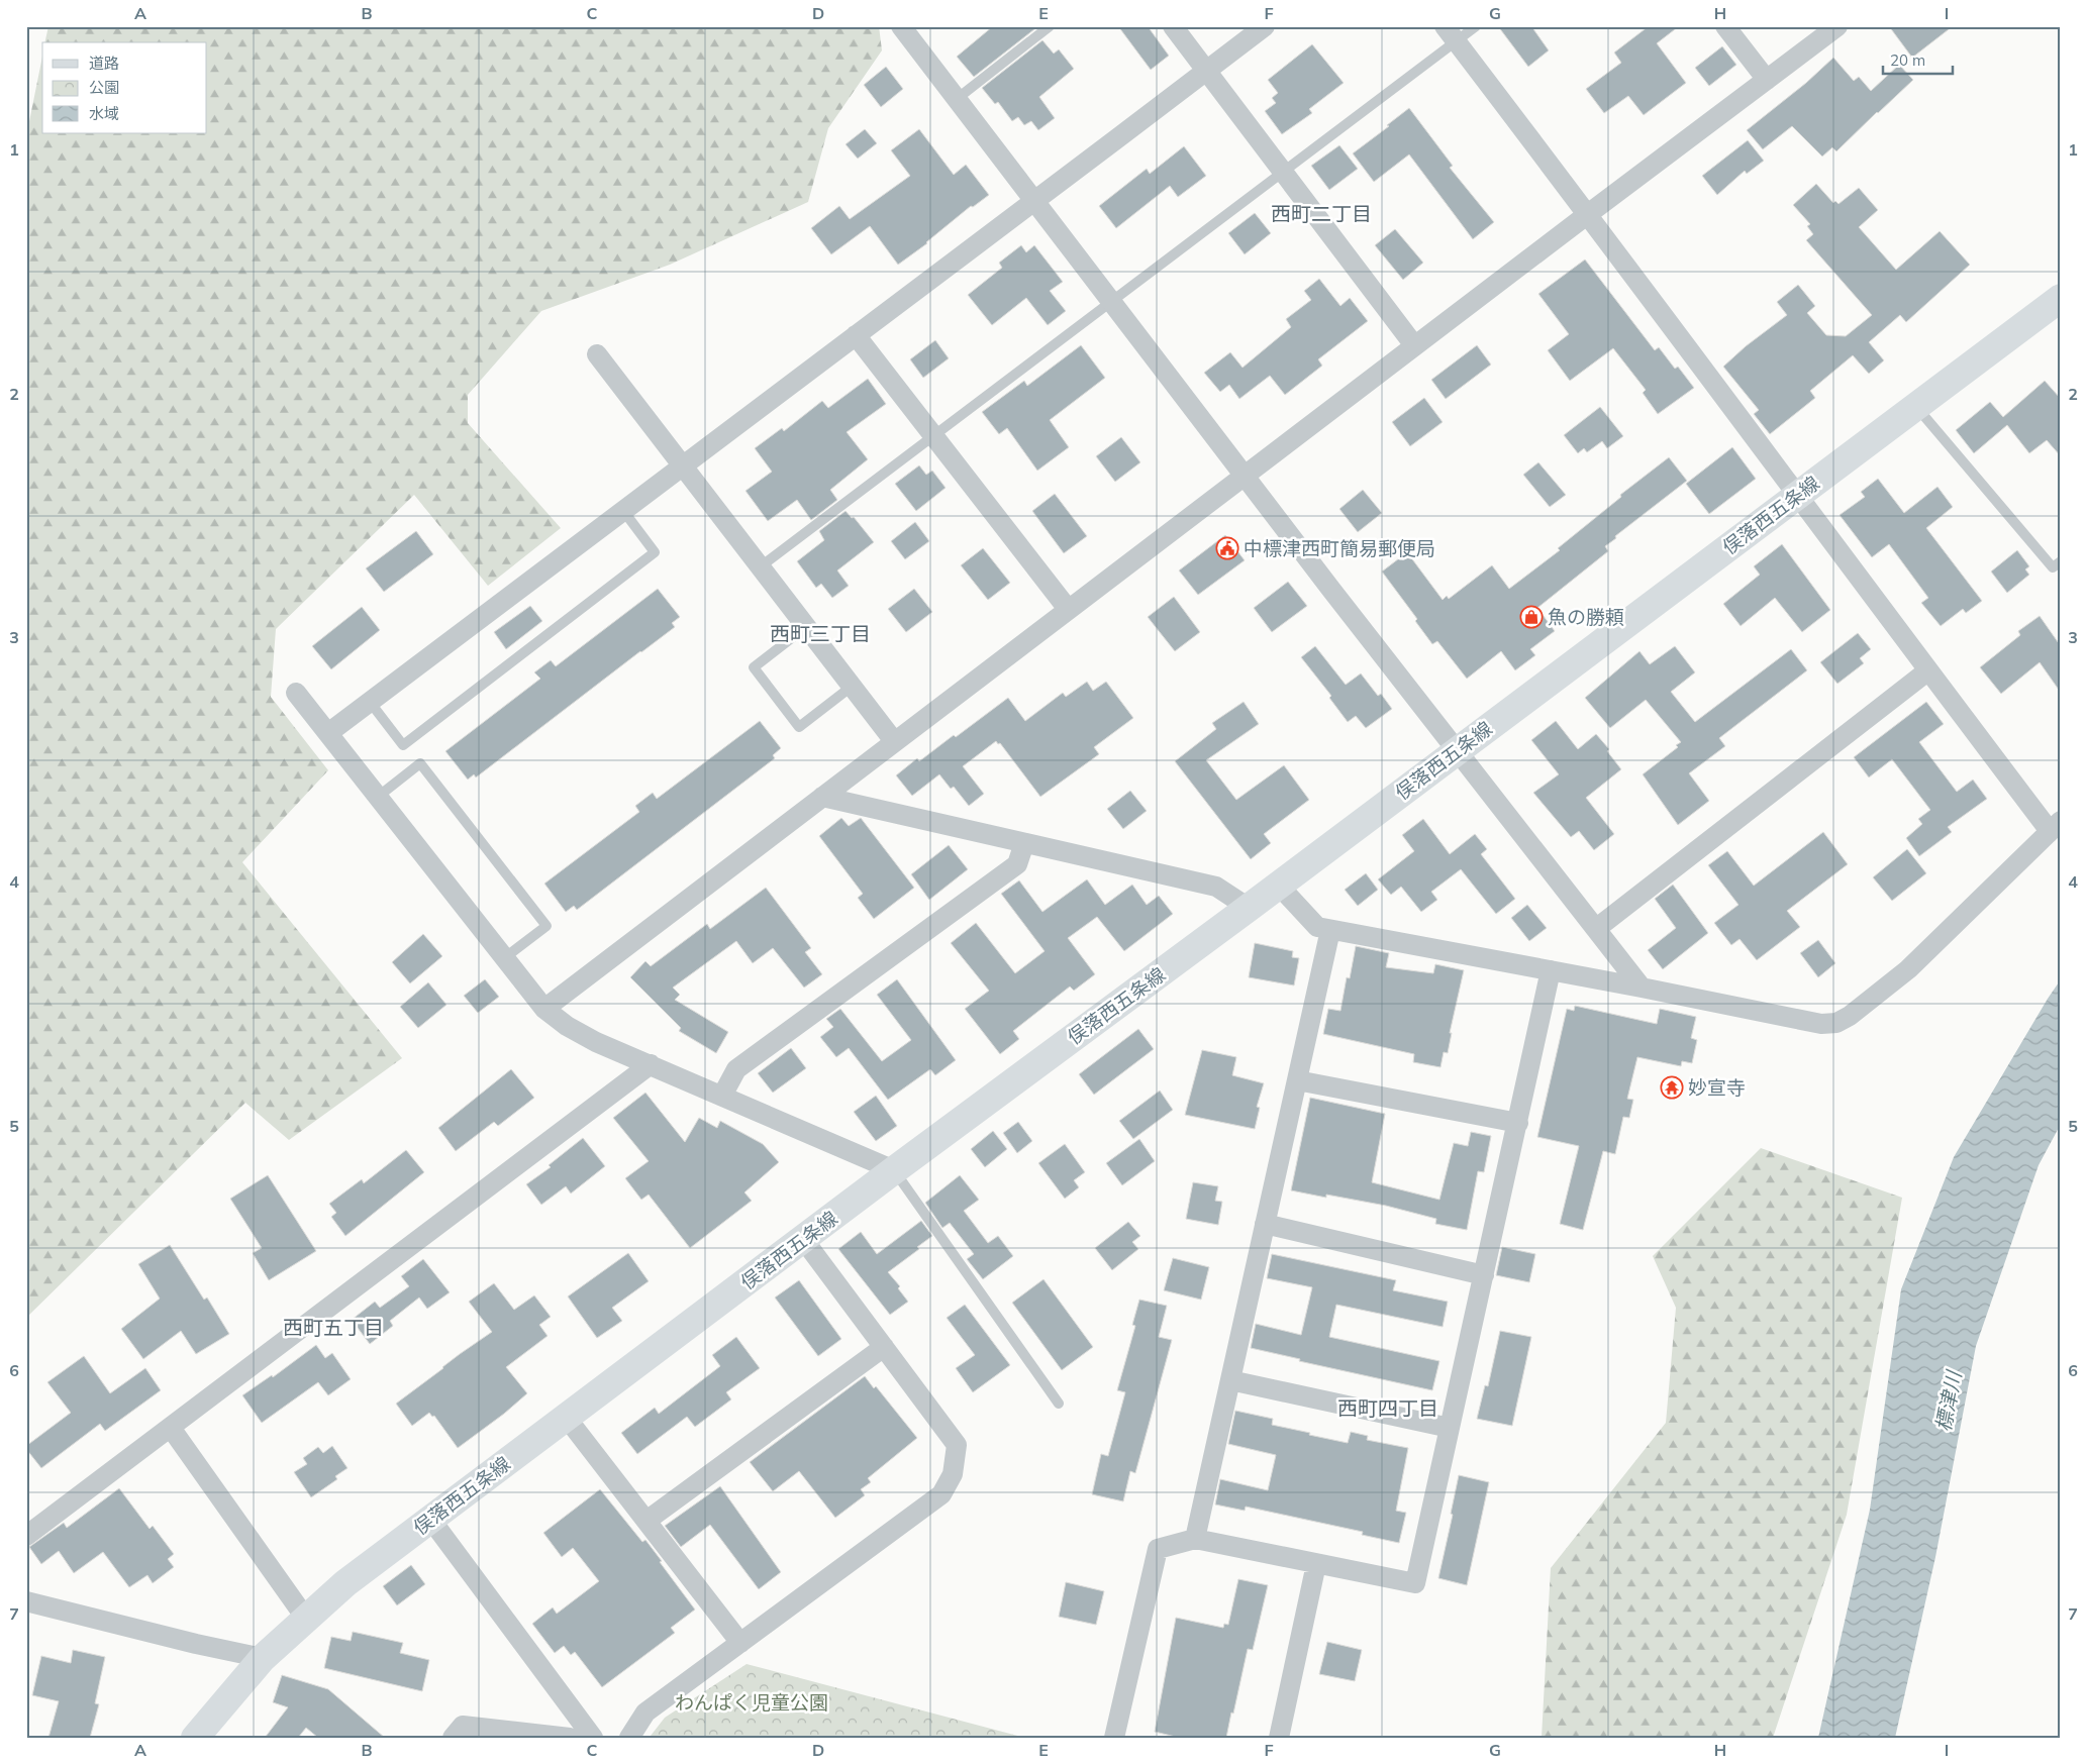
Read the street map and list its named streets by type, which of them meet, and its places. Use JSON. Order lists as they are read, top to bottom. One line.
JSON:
{"streets":{"main road":["俣落西五条線"]},"districts":["西町二丁目","西町三丁目","西町五丁目","西町四丁目"],"water":["標津川"],"parks":["わんぱく児童公園"],"places":{"public building":["中標津西町簡易郵便局"],"shop":["魚の勝頼"],"temple":["妙宣寺"]},"legend":["道路","公園","水域"],"scale_bar":"20 m","grid":{"columns":["A","B","C","D","E","F","G","H","I"],"rows":["1","2","3","4","5","6","7"]}}
